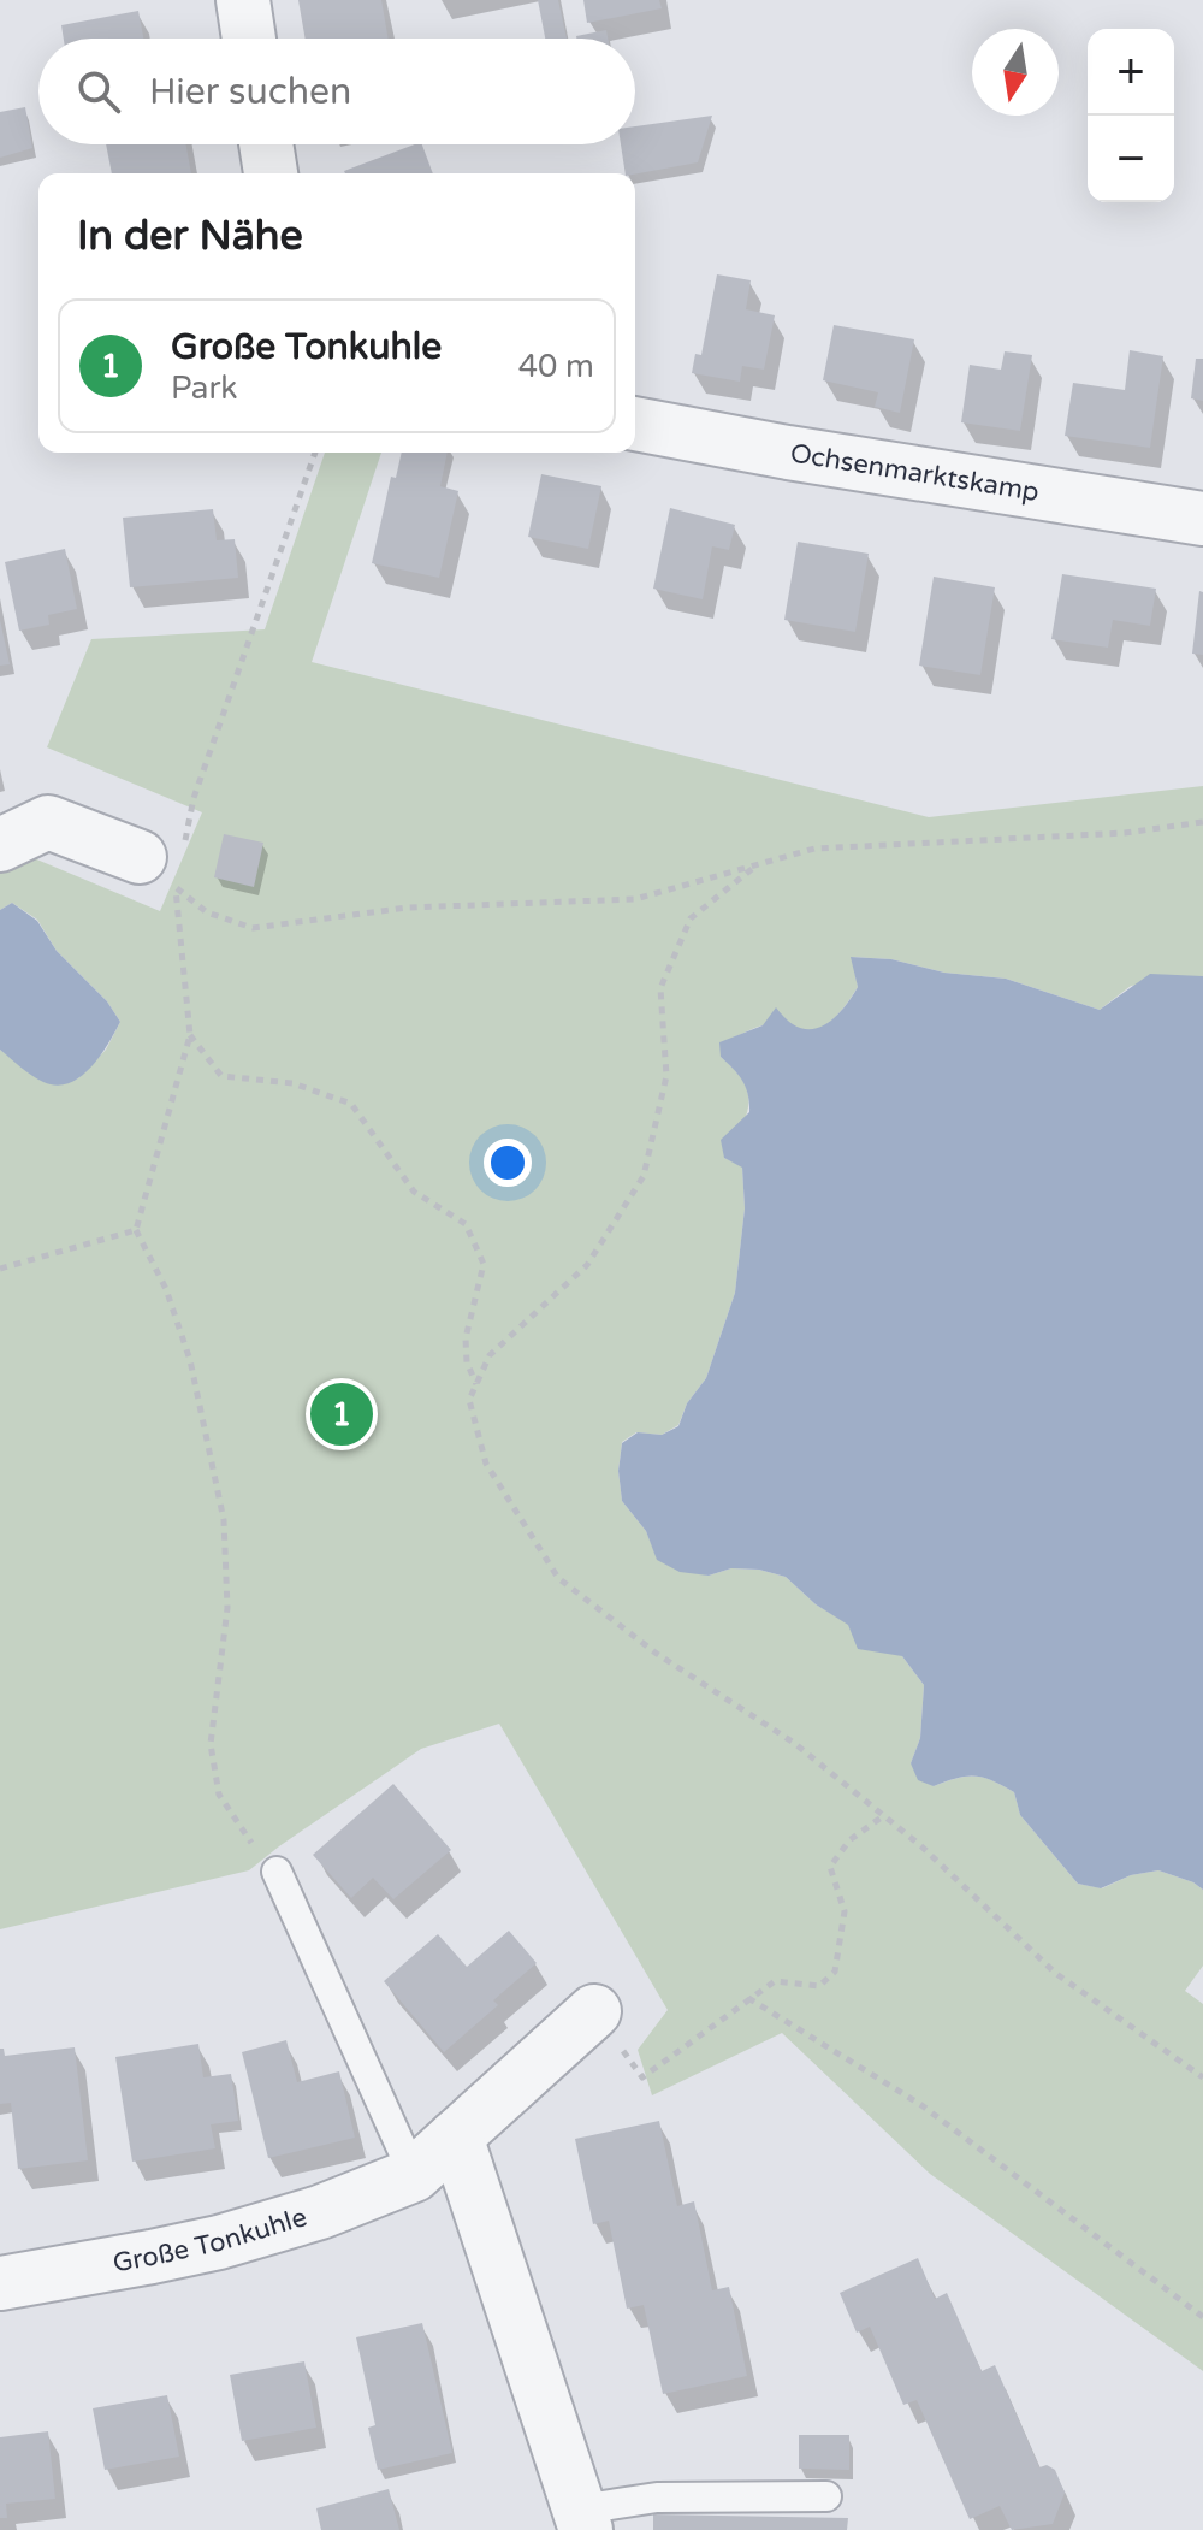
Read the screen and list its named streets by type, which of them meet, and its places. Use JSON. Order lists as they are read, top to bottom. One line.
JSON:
{"streets":{"street":["Ochsenmarktskamp","Große Tonkuhle"]},"north":"bottom","page":{"map_buttons":["+","−"],"search":"Hier suchen","heading":"In der Nähe","list":[{"mark":"1","name":"Große Tonkuhle","note":"Park","value":"40 m"}],"pins":"1"}}
